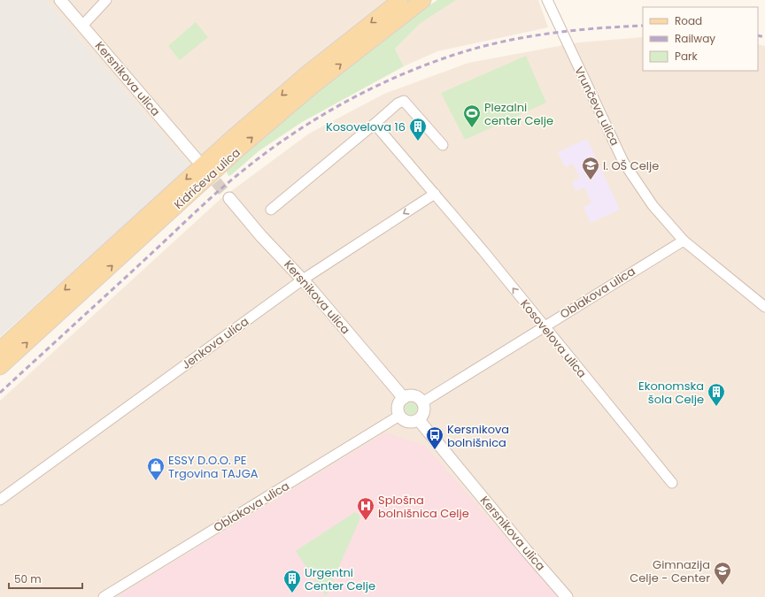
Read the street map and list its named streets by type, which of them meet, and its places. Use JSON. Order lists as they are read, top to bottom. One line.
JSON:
{"streets":{"main road":["Kidričeva ulica"],"street":["Kersnikova ulica","Vrunčeva ulica","Oblakova ulica","Kosovelova ulica","Jenkova ulica"]},"crossings":[["Kersnikova ulica","Oblakova ulica"],["Kersnikova ulica","Jenkova ulica"],["Vrunčeva ulica","Oblakova ulica"],["Oblakova ulica","Kosovelova ulica"],["Kosovelova ulica","Jenkova ulica"]],"one_way":["Kosovelova ulica"],"places":{"sports":["Plezalni center Celje"],"building":["Kosovelova 16","Ekonomska šola Celje","Urgentni Center Celje"],"school or university":["I. OŠ Celje","Gimnazija Celje - Center"],"bus stop":["Kersnikova bolnišnica"],"shop":["ESSY D.O.O. PE Trgovina TAJGA"],"hospital":["Splošna bolnišnica Celje"]},"legend":["Road","Railway","Park"],"scale_bar":"50 m"}
